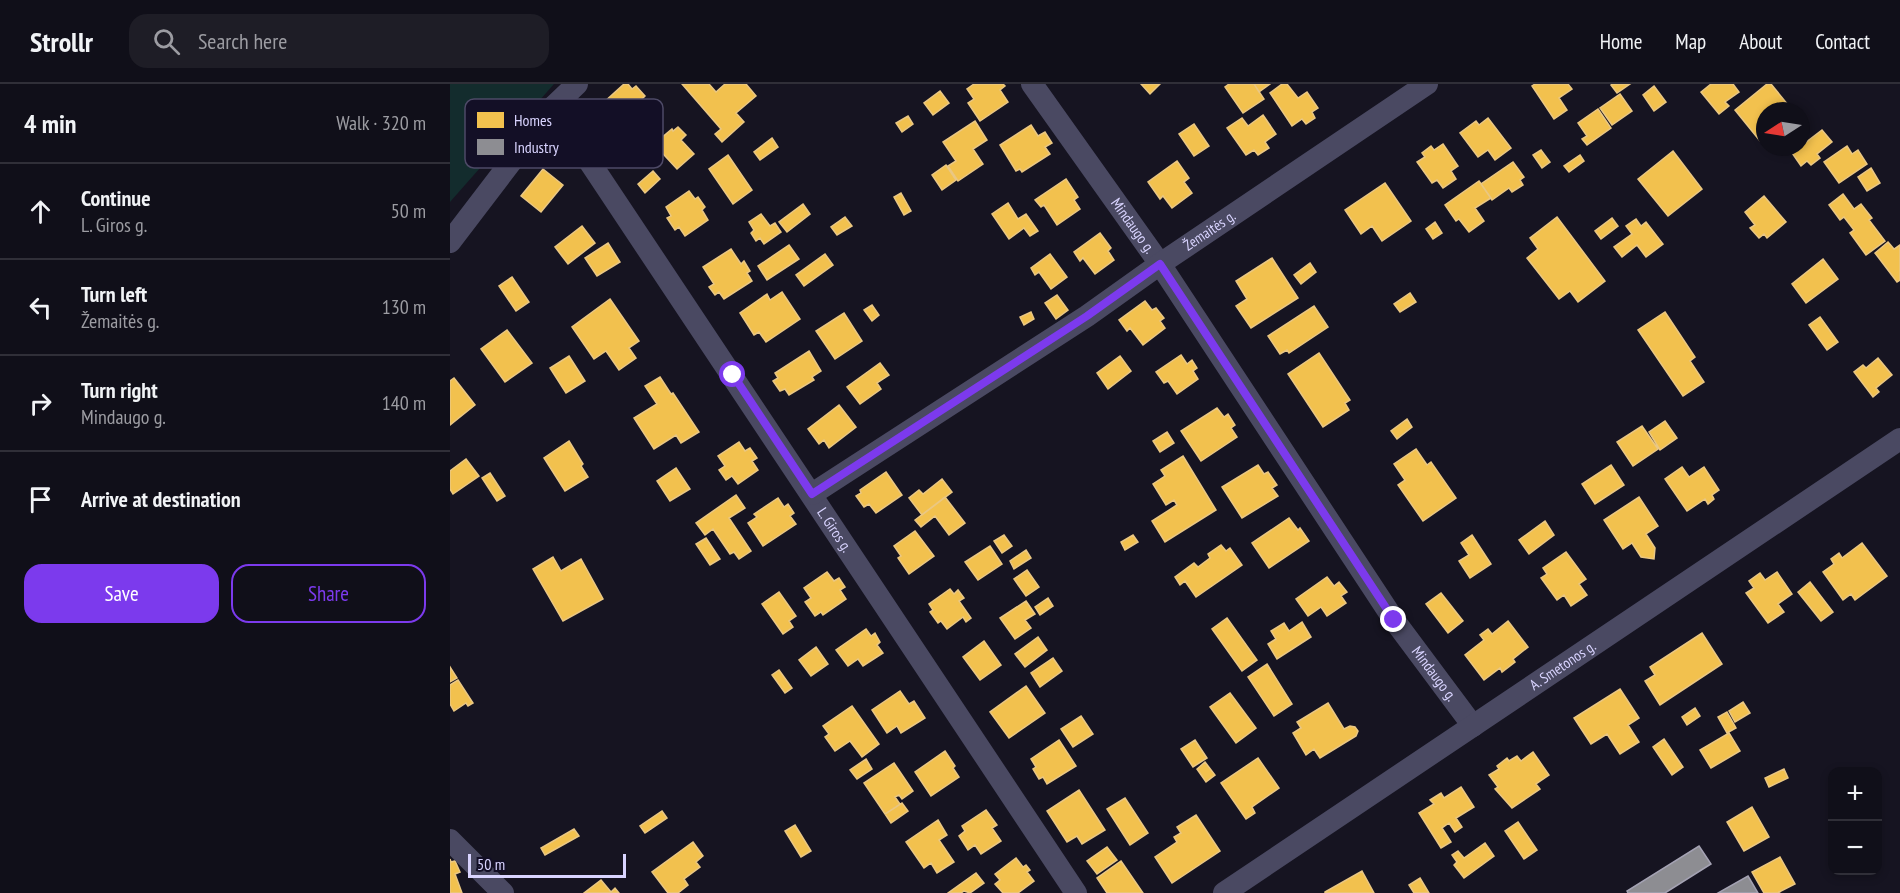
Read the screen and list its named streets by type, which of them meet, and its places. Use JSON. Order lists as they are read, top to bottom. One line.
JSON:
{"streets":{"street":["Mindaugo g.","Žemaitės g.","L. Giros g.","A. Smetonos g."]},"crossings":[["Mindaugo g.","Žemaitės g."],["Mindaugo g.","A. Smetonos g."],["Žemaitės g.","L. Giros g."]],"legend":["Homes","Industry"],"scale_bar":"50 m","north":"left","page":{"header":"Strollr","search":"Search here","nav":["Home","Map","About","Contact"],"heading":["4 min","Walk · 320 m"],"list":[["Continue","L. Giros g.","50 m"],["Turn left","Žemaitės g.","130 m"],["Turn right","Mindaugo g.","140 m"],"Arrive at destination"],"buttons":["Save","Share"],"map_buttons":["+","−"],"scale":"50 m"}}
